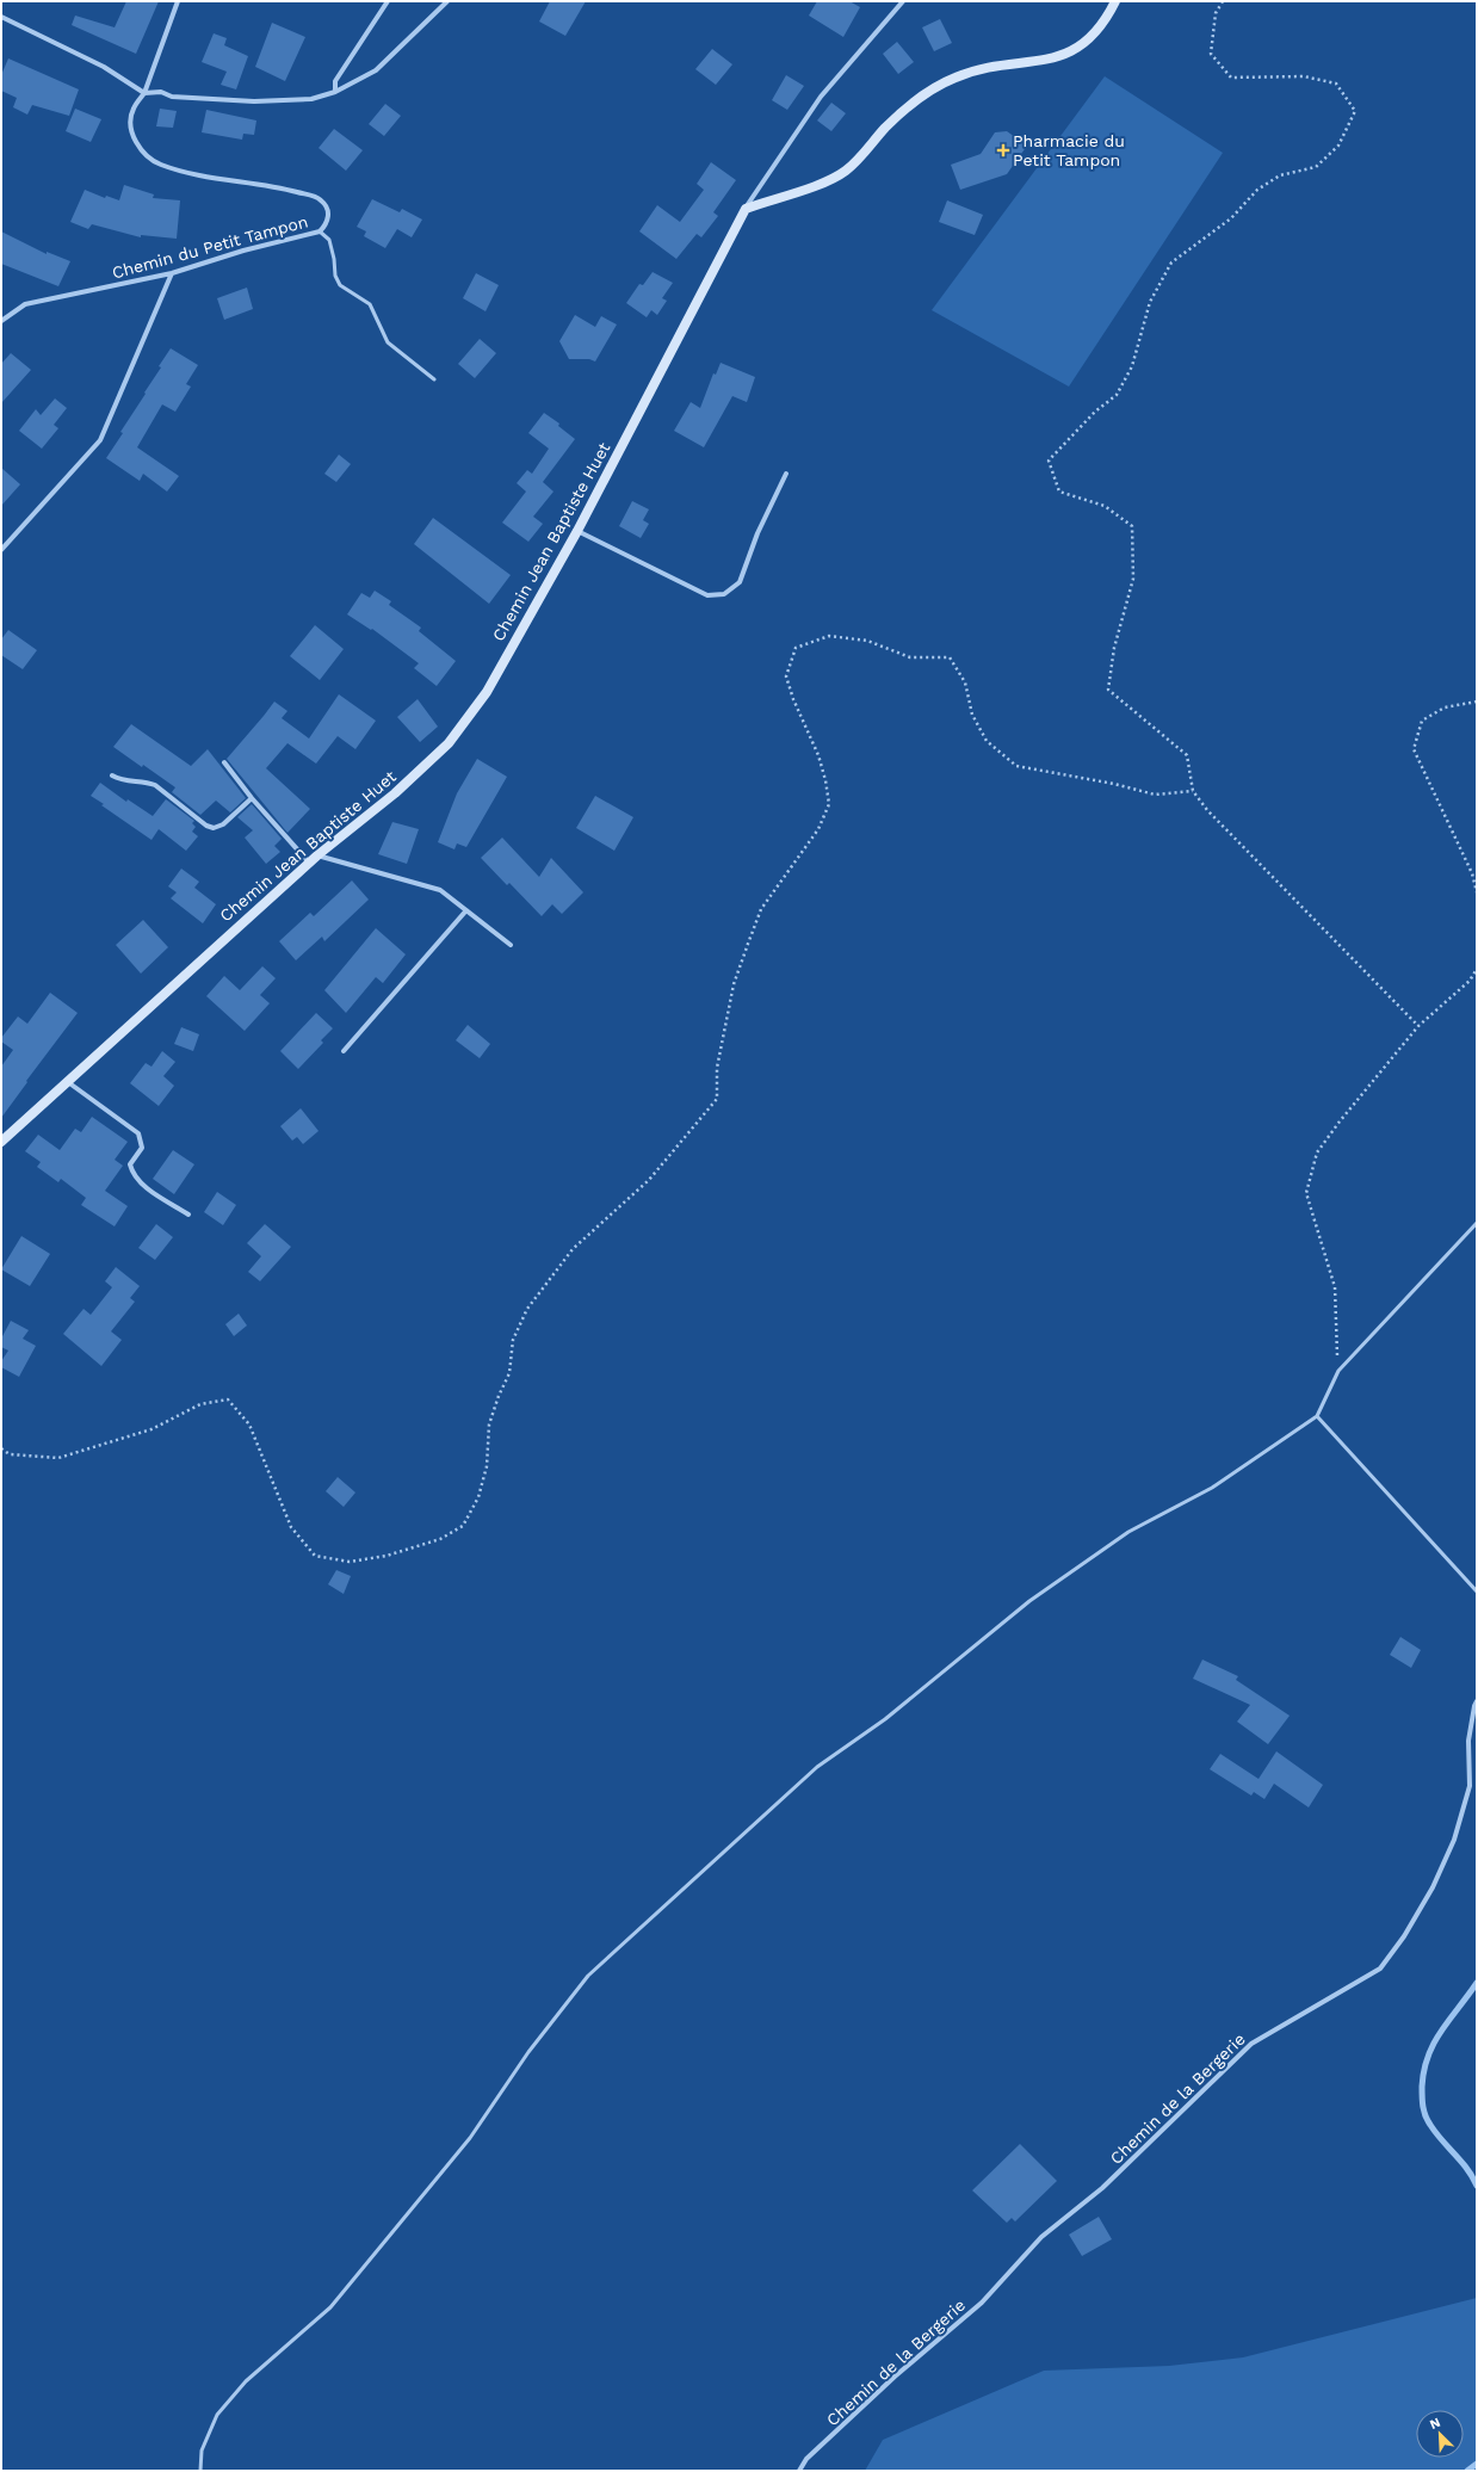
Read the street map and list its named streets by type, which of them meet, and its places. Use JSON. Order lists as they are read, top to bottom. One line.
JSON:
{"streets":{"street":["Chemin du Petit Tampon","Chemin Jean Baptiste Huet","Chemin de la Bergerie"]},"places":{"health":["Pharmacie du Petit Tampon"]},"north":"top left"}
